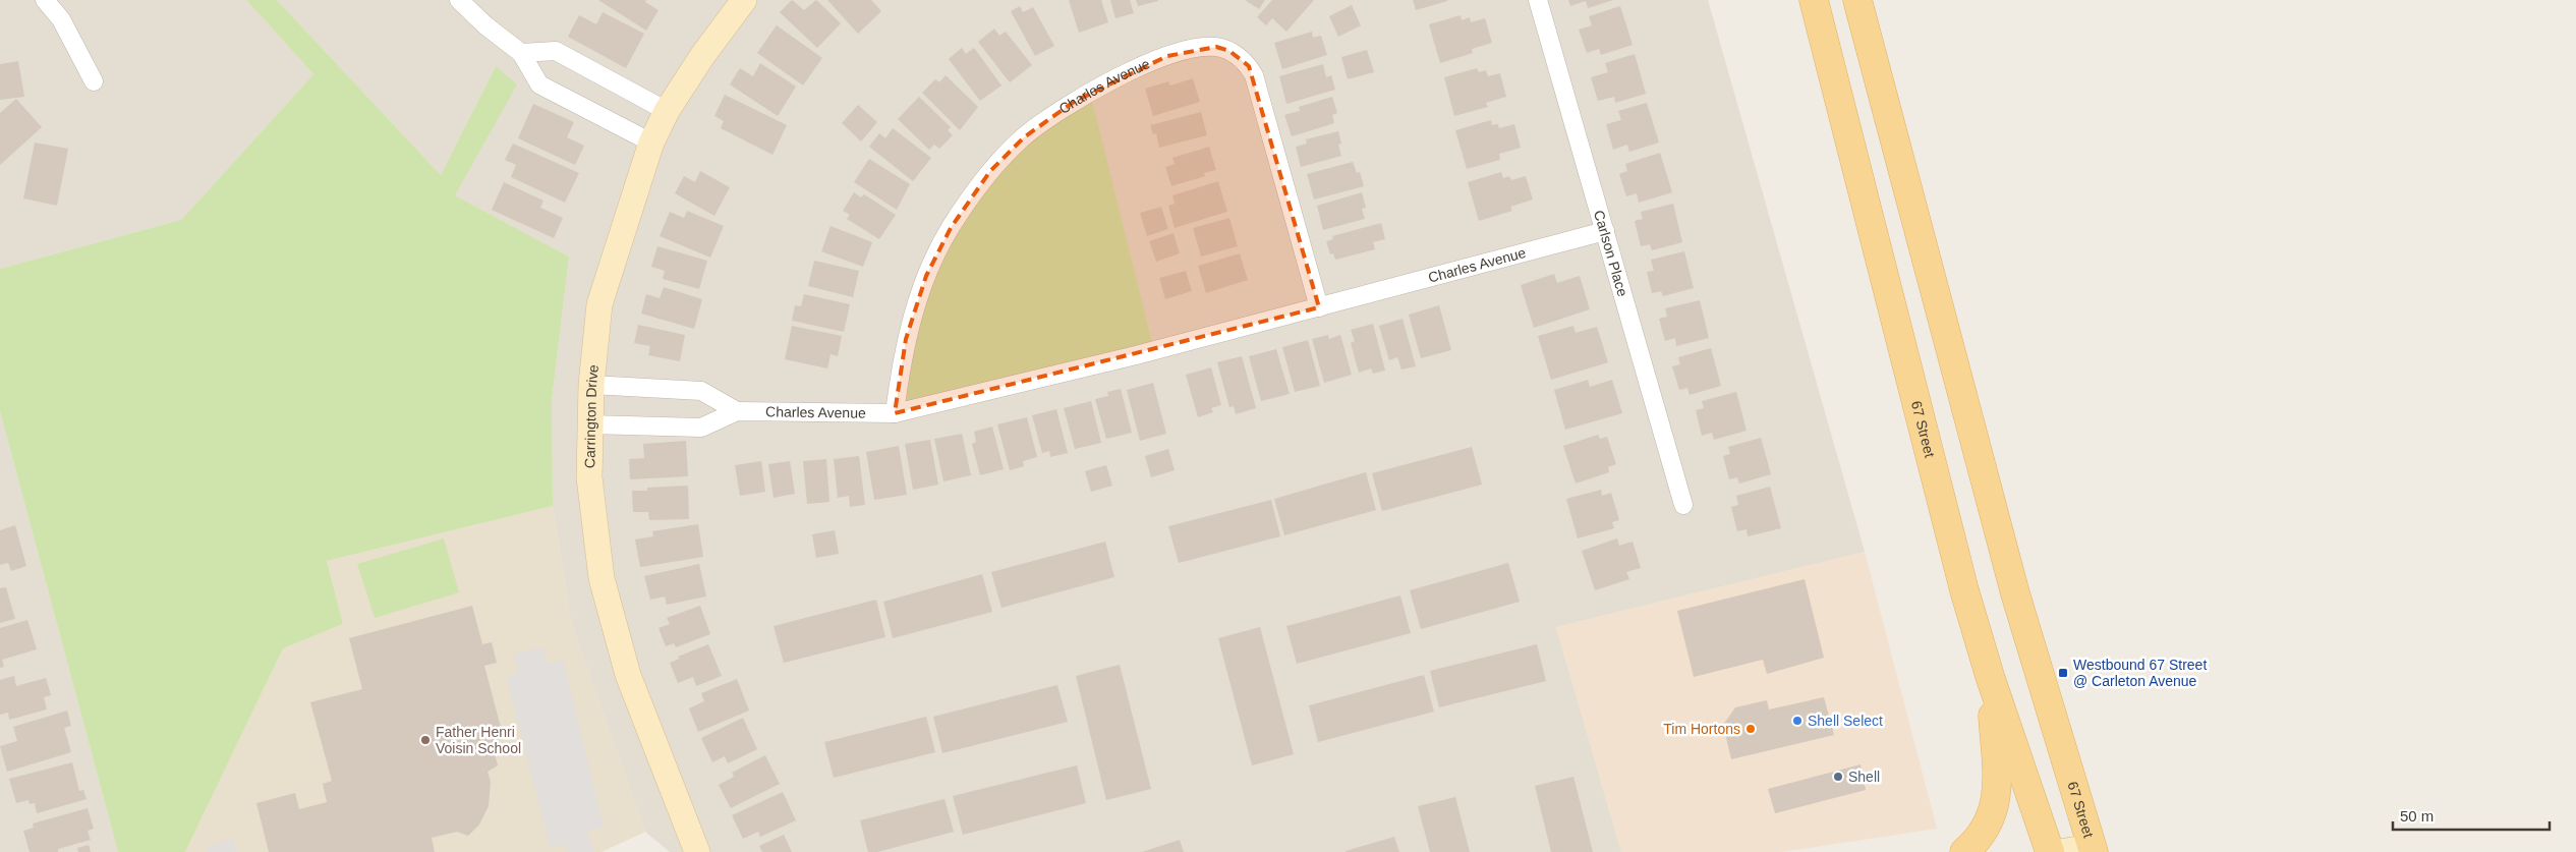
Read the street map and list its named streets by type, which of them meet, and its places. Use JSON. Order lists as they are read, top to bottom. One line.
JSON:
{"streets":{"main road":["67 Street"],"street":["Charles Avenue","Carlson Place","Carrington Drive"]},"crossings":[["Charles Avenue","Carlson Place"],["Charles Avenue","Carrington Drive"]],"places":{"transit":["Westbound 67 Street @ Carleton Avenue"],"other":["Shell Select","Tim Hortons","Father Henri Voisin School","Shell"]},"scale_bar":"50 m"}
